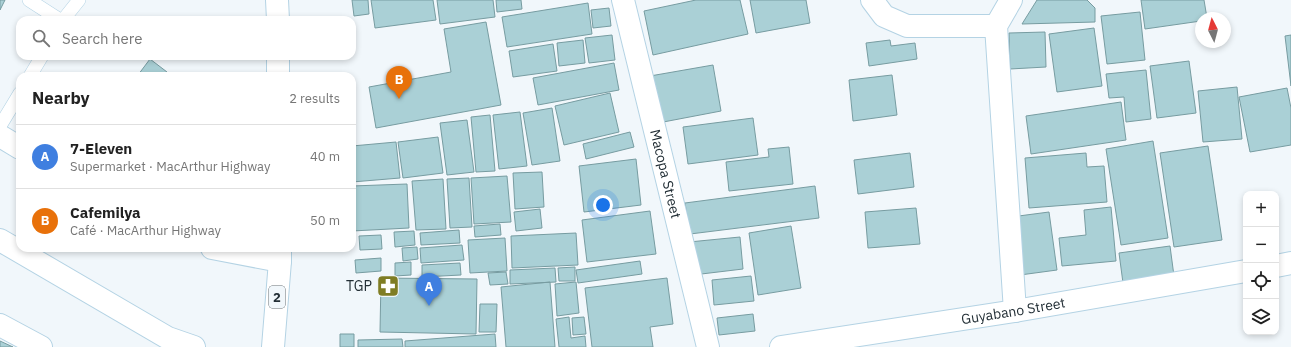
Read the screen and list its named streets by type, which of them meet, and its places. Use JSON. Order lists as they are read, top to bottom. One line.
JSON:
{"streets":{"main road":["Macopa Street","2","Guyabano Street"]},"places":{"pharmacy":["TGP"]},"north":"top","page":{"search":"Search here","pins":["B","A"],"heading":["Nearby","2 results"],"list":[{"mark":"A","name":"7-Eleven","note":"Supermarket · MacArthur Highway","value":"40 m"},{"mark":"B","name":"Cafemilya","note":"Café · MacArthur Highway","value":"50 m"}],"map_buttons":["+","−"]}}
